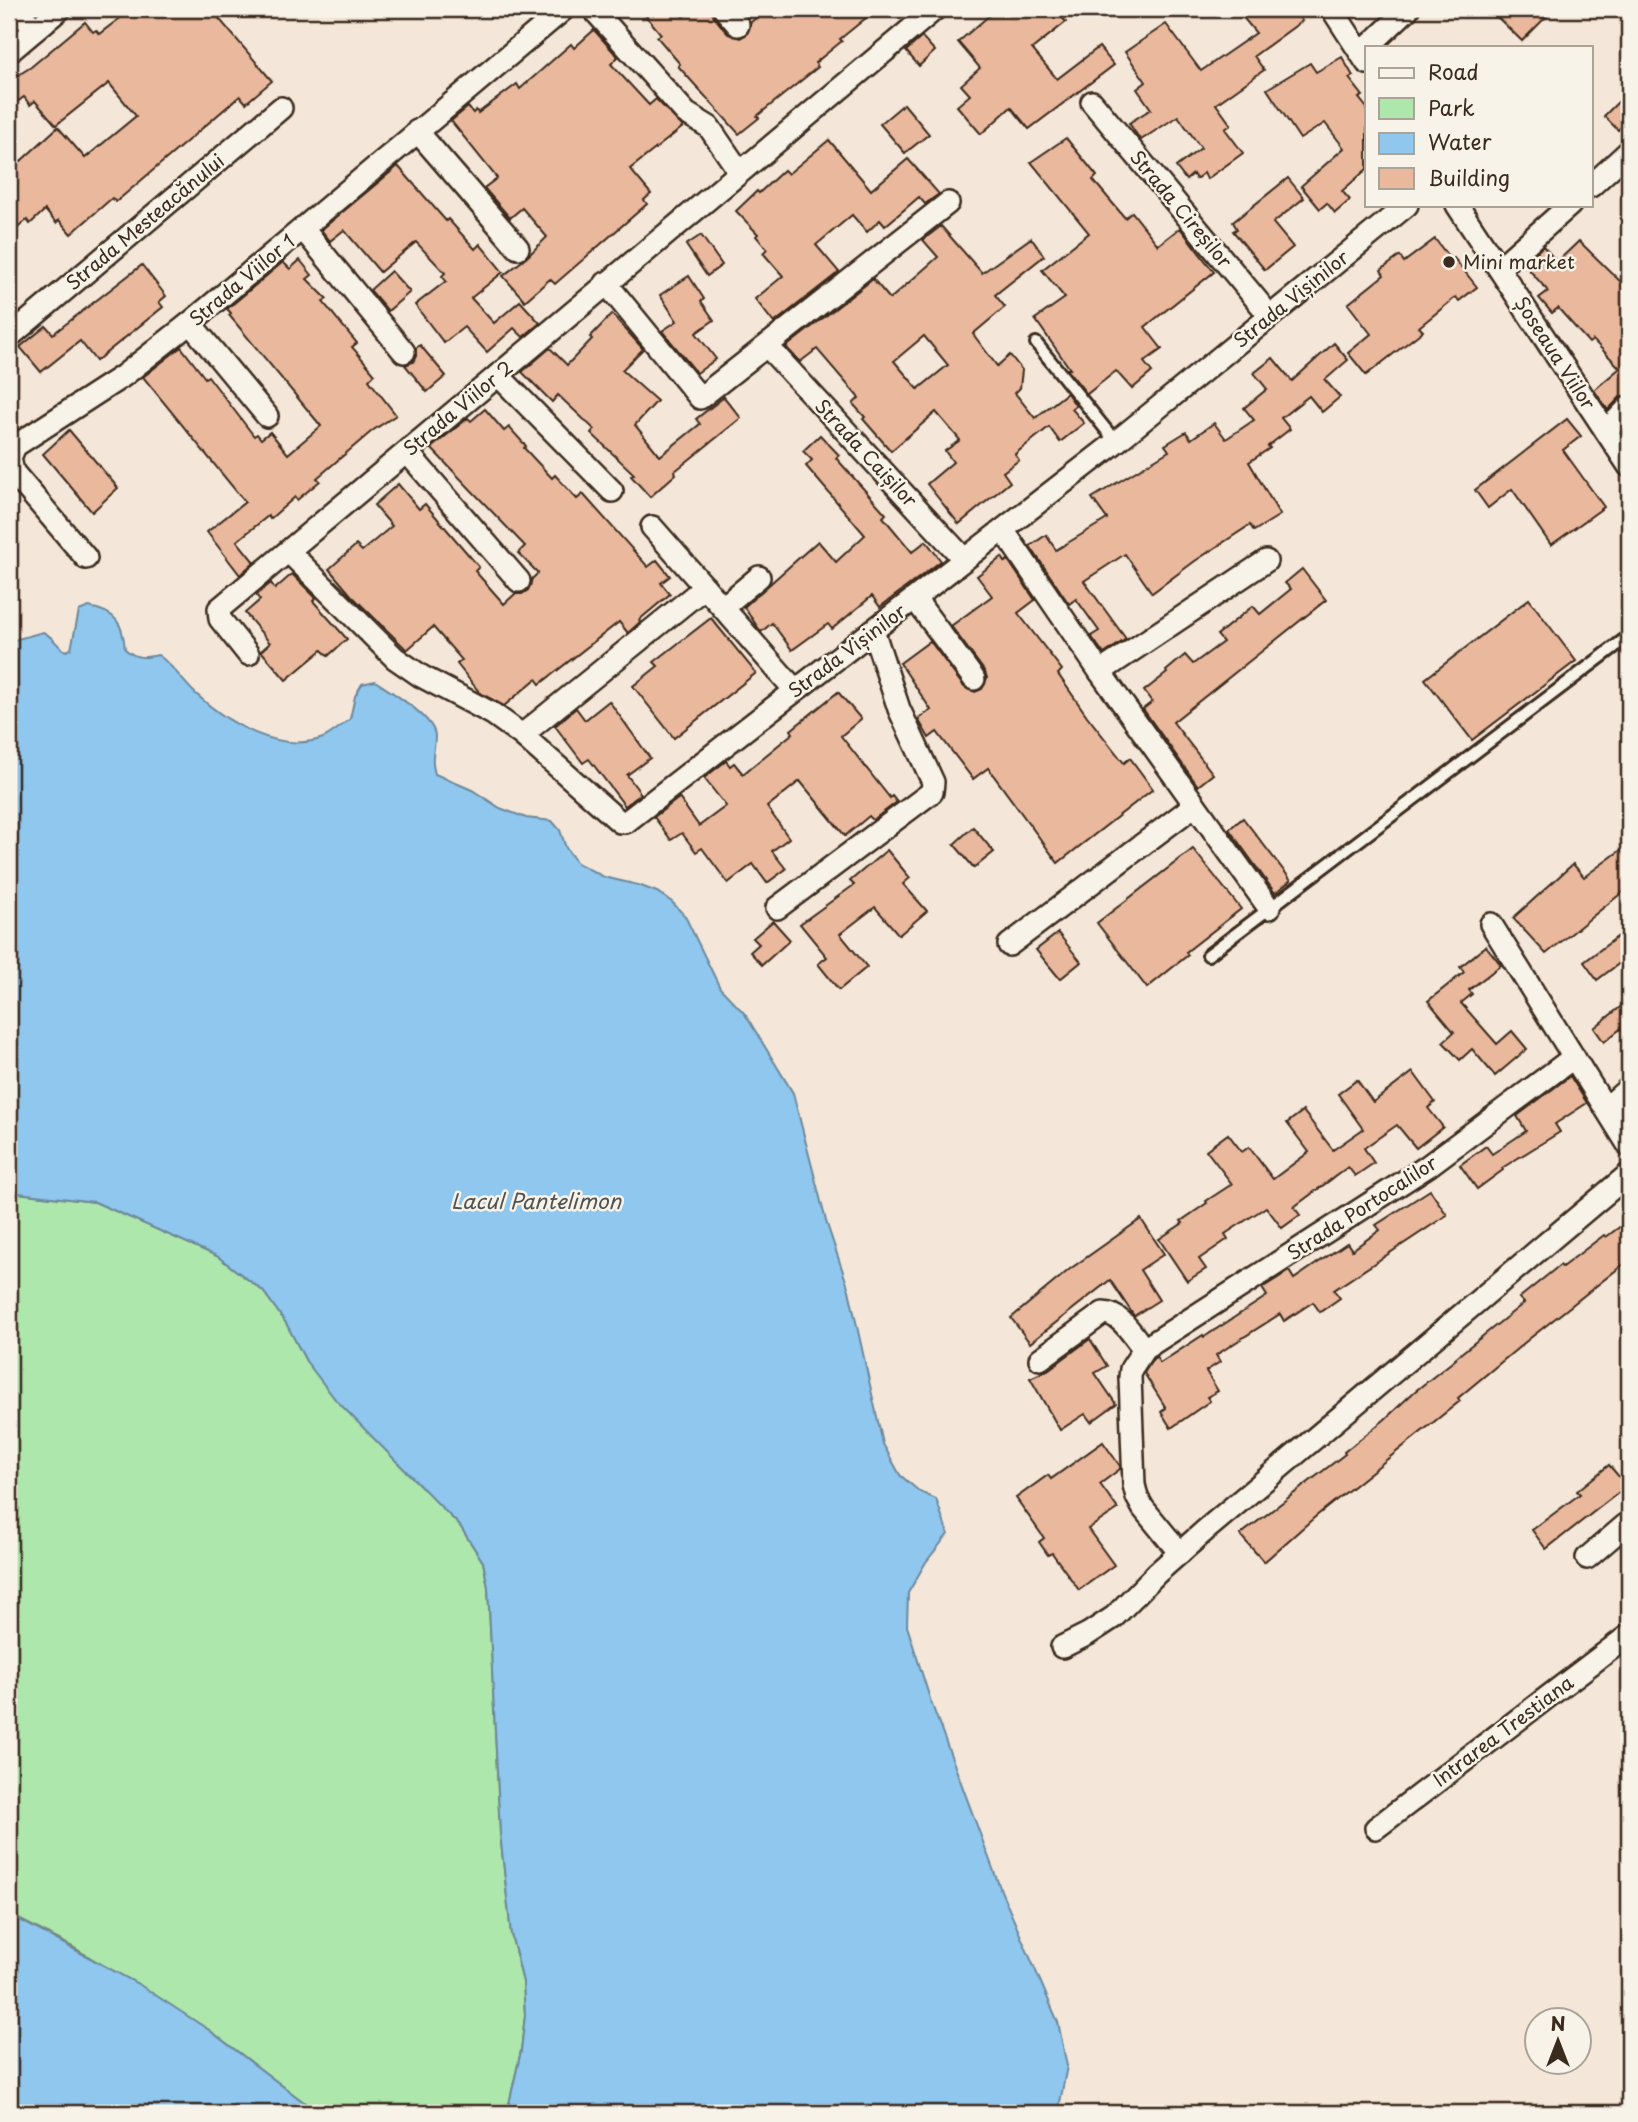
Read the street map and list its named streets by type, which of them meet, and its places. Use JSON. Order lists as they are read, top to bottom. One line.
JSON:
{"streets":{"street":["Strada Cireșilor","Strada Mesteacănului","Strada Viilor 1","Strada Vișinilor","Șoseaua Viilor","Strada Viilor 2","Strada Caișilor","Strada Portocalilor","Intrarea Trestiana"]},"crossings":[["Strada Cireșilor","Strada Vișinilor"],["Strada Vișinilor","Strada Viilor 2"],["Strada Vișinilor","Strada Caișilor"]],"water":["Lacul Pantelimon"],"places":["Mini market"],"legend":["Road","Park","Water","Building"],"north":"top"}
